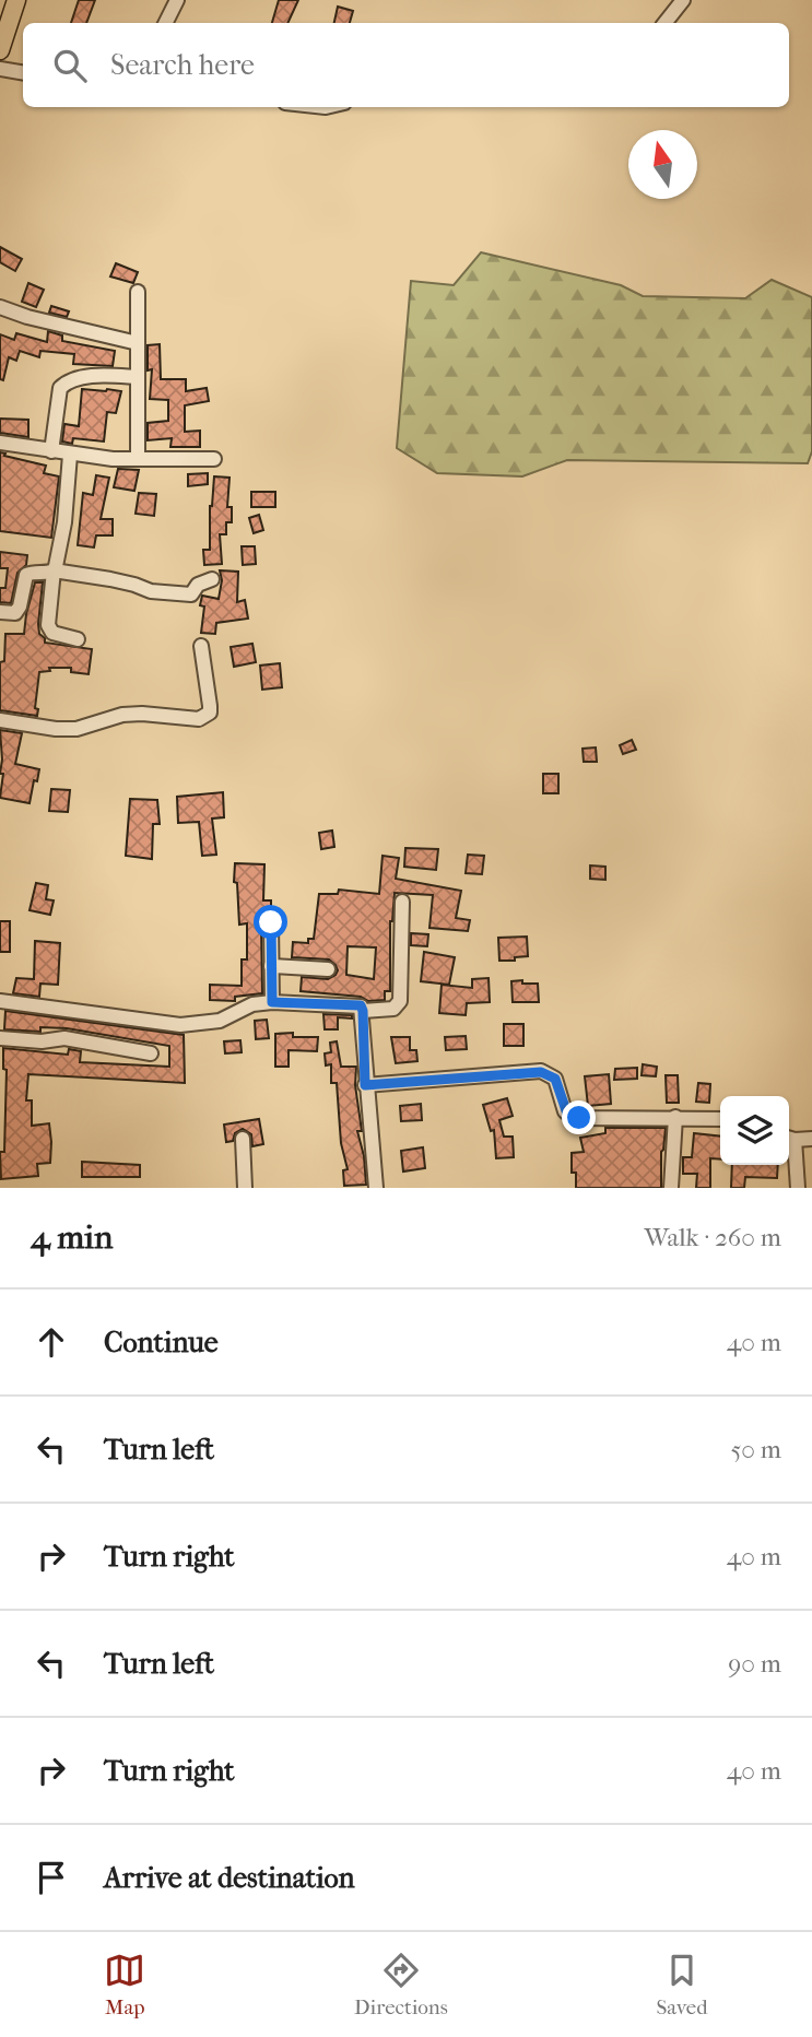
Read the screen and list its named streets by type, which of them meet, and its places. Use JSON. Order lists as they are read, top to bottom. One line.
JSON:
{"north":"top","page":{"search":"Search here","heading":["4 min","Walk · 260 m"],"list":[["Continue","40 m"],["Turn left","50 m"],["Turn right","40 m"],["Turn left","90 m"],["Turn right","40 m"],"Arrive at destination"],"nav":["Map","Directions","Saved"]}}
